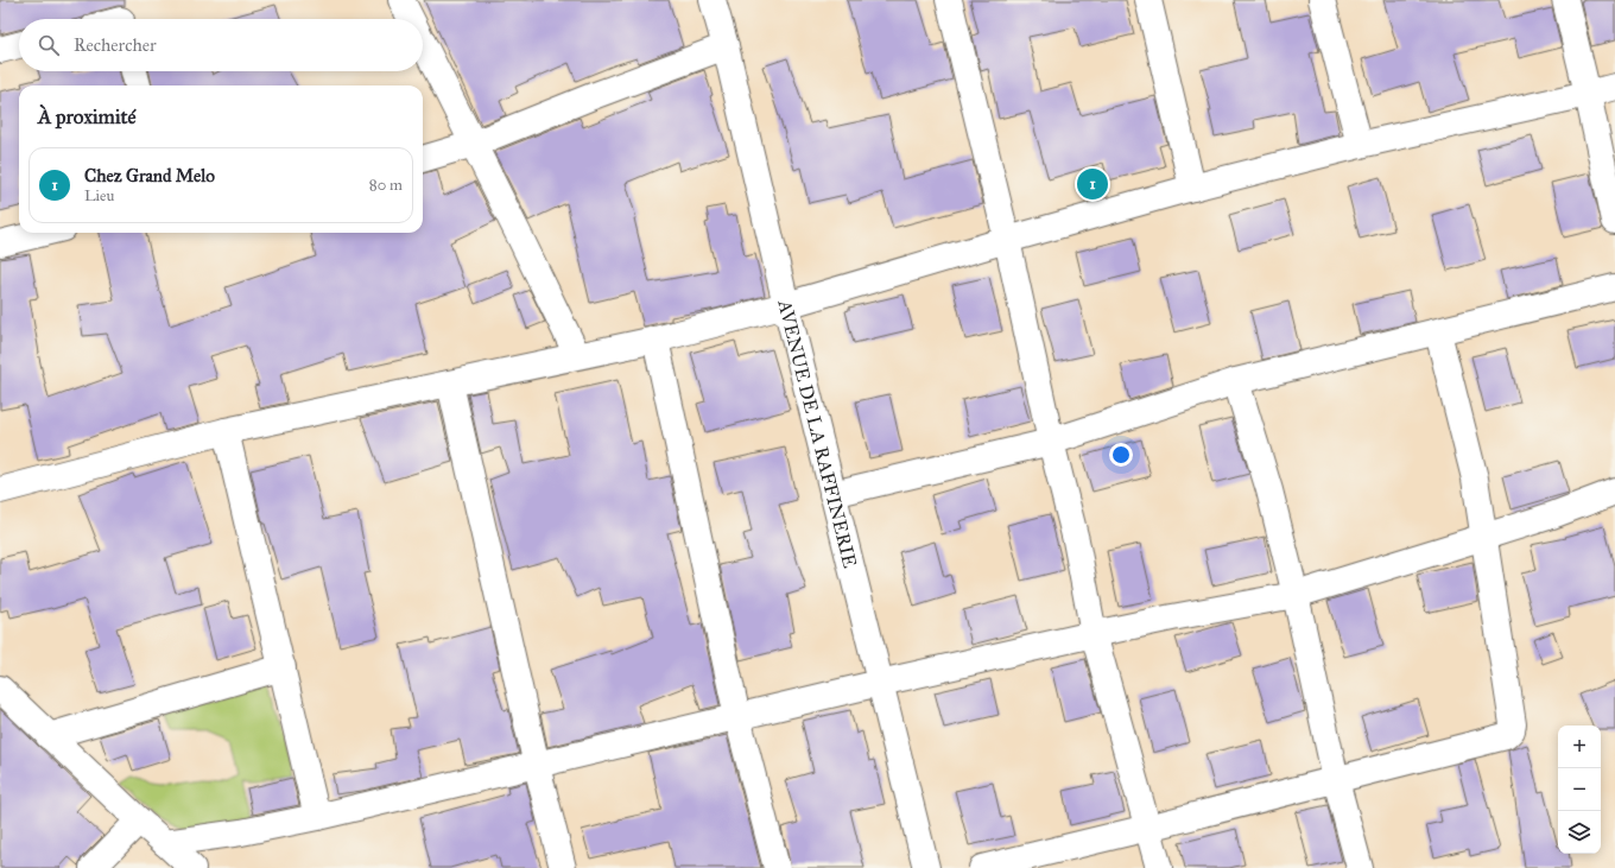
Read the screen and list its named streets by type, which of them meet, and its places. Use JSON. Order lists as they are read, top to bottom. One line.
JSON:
{"streets":{"street":["AVENUE DE LA RAFFINERIE"]},"page":{"search":"Rechercher","heading":"À proximité","list":[{"mark":"1","name":"Chez Grand Melo","note":"Lieu","value":"80 m"}],"pins":"1","map_buttons":["+","−"]}}
